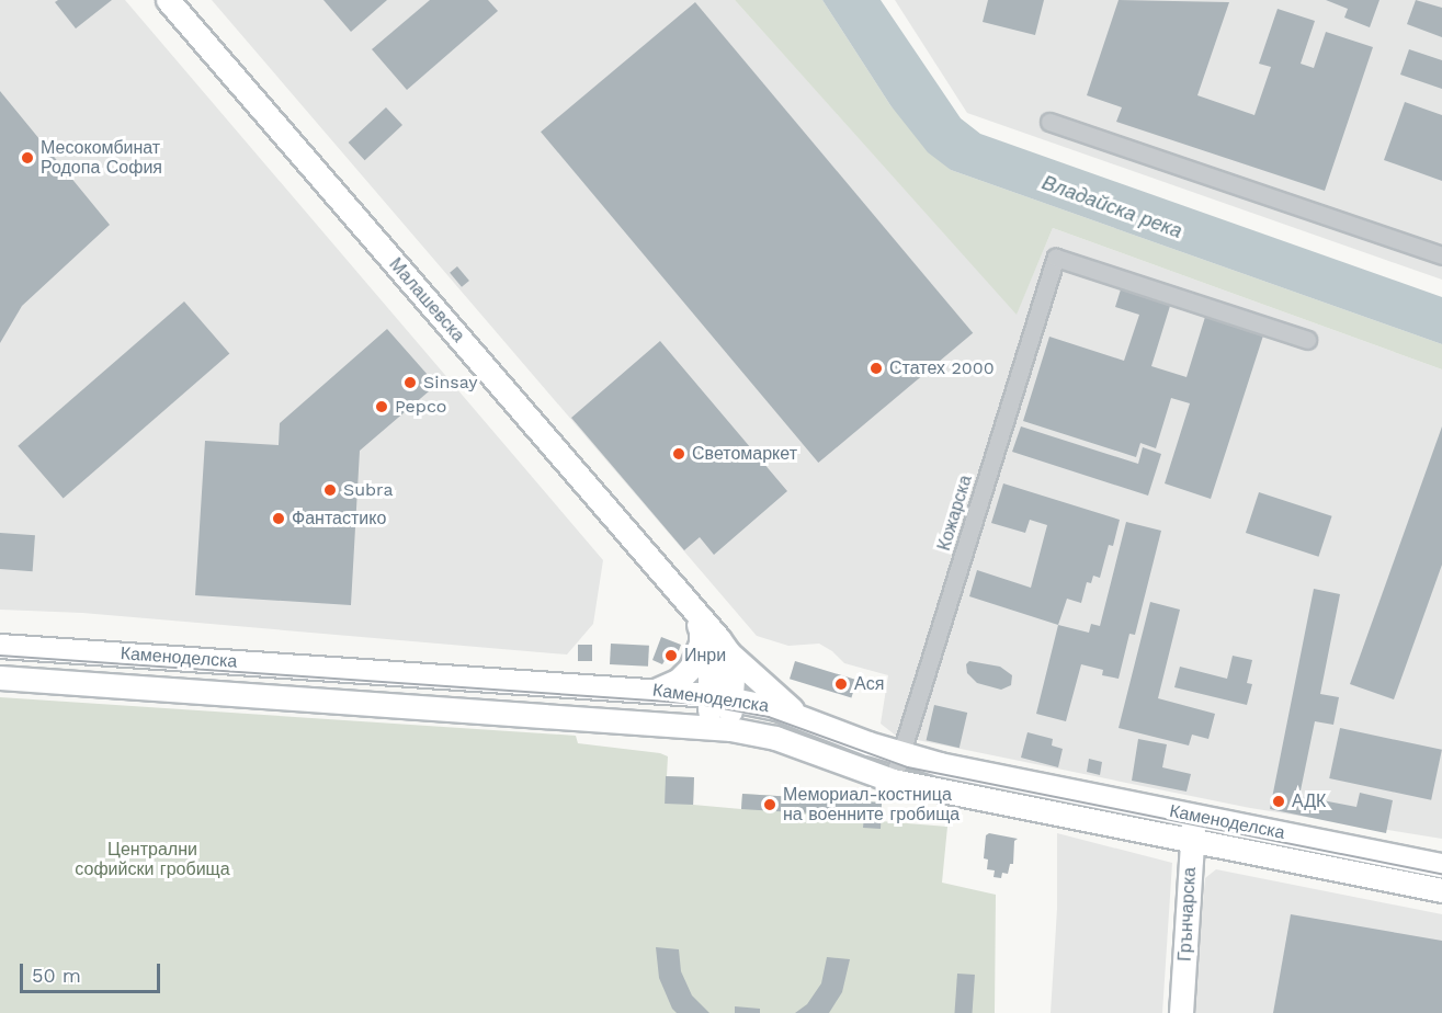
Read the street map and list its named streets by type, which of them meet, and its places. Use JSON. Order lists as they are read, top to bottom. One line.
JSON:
{"streets":{"street":["Малашевска","Кожарска","Каменоделска","Грънчарска"]},"crossings":[["Малашевска","Каменоделска"],["Кожарска","Каменоделска"],["Каменоделска","Грънчарска"]],"water":["Владайска река"],"parks":["Централни софийски гробища"],"places":["Месокомбинат Родопа София","Статех 2000","Sinsay","Pepco","Светомаркет","Subra","Фантастико","Инри","Ася","АДК","Мемориал-костница на военните гробища"],"scale_bar":"50 m"}
